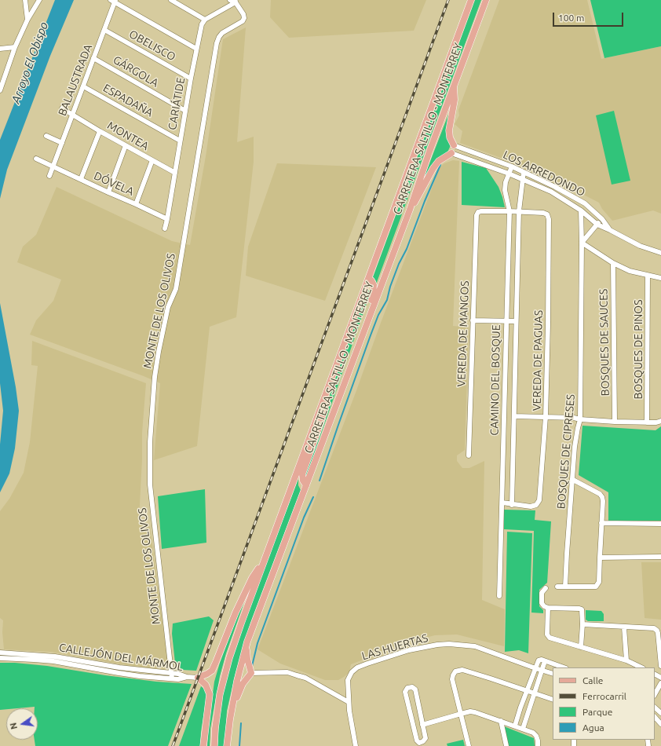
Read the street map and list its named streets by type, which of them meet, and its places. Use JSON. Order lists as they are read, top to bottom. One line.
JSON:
{"streets":{"main road":["CARRETERA SALTILLO - MONTERREY"],"street":["OBELISCO","GÁRGOLA","BALAUSTRADA","ESPADAÑA","CARIÁTIDE","MONTEA","LOS ARREDONDO","DÓVELA","MONTE DE LOS OLIVOS","VEREDA DE MANGOS","BOSQUES DE SAUCES","BOSQUES DE PINOS","VEREDA DE PAGUAS","CAMINO DEL BOSQUE","BOSQUES DE CIPRESES","LAS HUERTAS","CALLEJÓN DEL MÁRMOL"]},"crossings":[["OBELISCO","BALAUSTRADA"],["OBELISCO","CARIÁTIDE"],["GÁRGOLA","BALAUSTRADA"],["GÁRGOLA","CARIÁTIDE"],["BALAUSTRADA","ESPADAÑA"],["BALAUSTRADA","MONTEA"],["BALAUSTRADA","DÓVELA"],["ESPADAÑA","CARIÁTIDE"],["CARIÁTIDE","MONTEA"],["CARIÁTIDE","DÓVELA"],["LOS ARREDONDO","CAMINO DEL BOSQUE"],["LOS ARREDONDO","BOSQUES DE CIPRESES"],["MONTE DE LOS OLIVOS","CALLEJÓN DEL MÁRMOL"],["VEREDA DE MANGOS","CAMINO DEL BOSQUE"],["VEREDA DE PAGUAS","CAMINO DEL BOSQUE"]],"water":["Arroyo El Obispo"],"legend":["Calle","Ferrocarril","Parque","Agua"],"scale_bar":"100 m","north":"left"}
